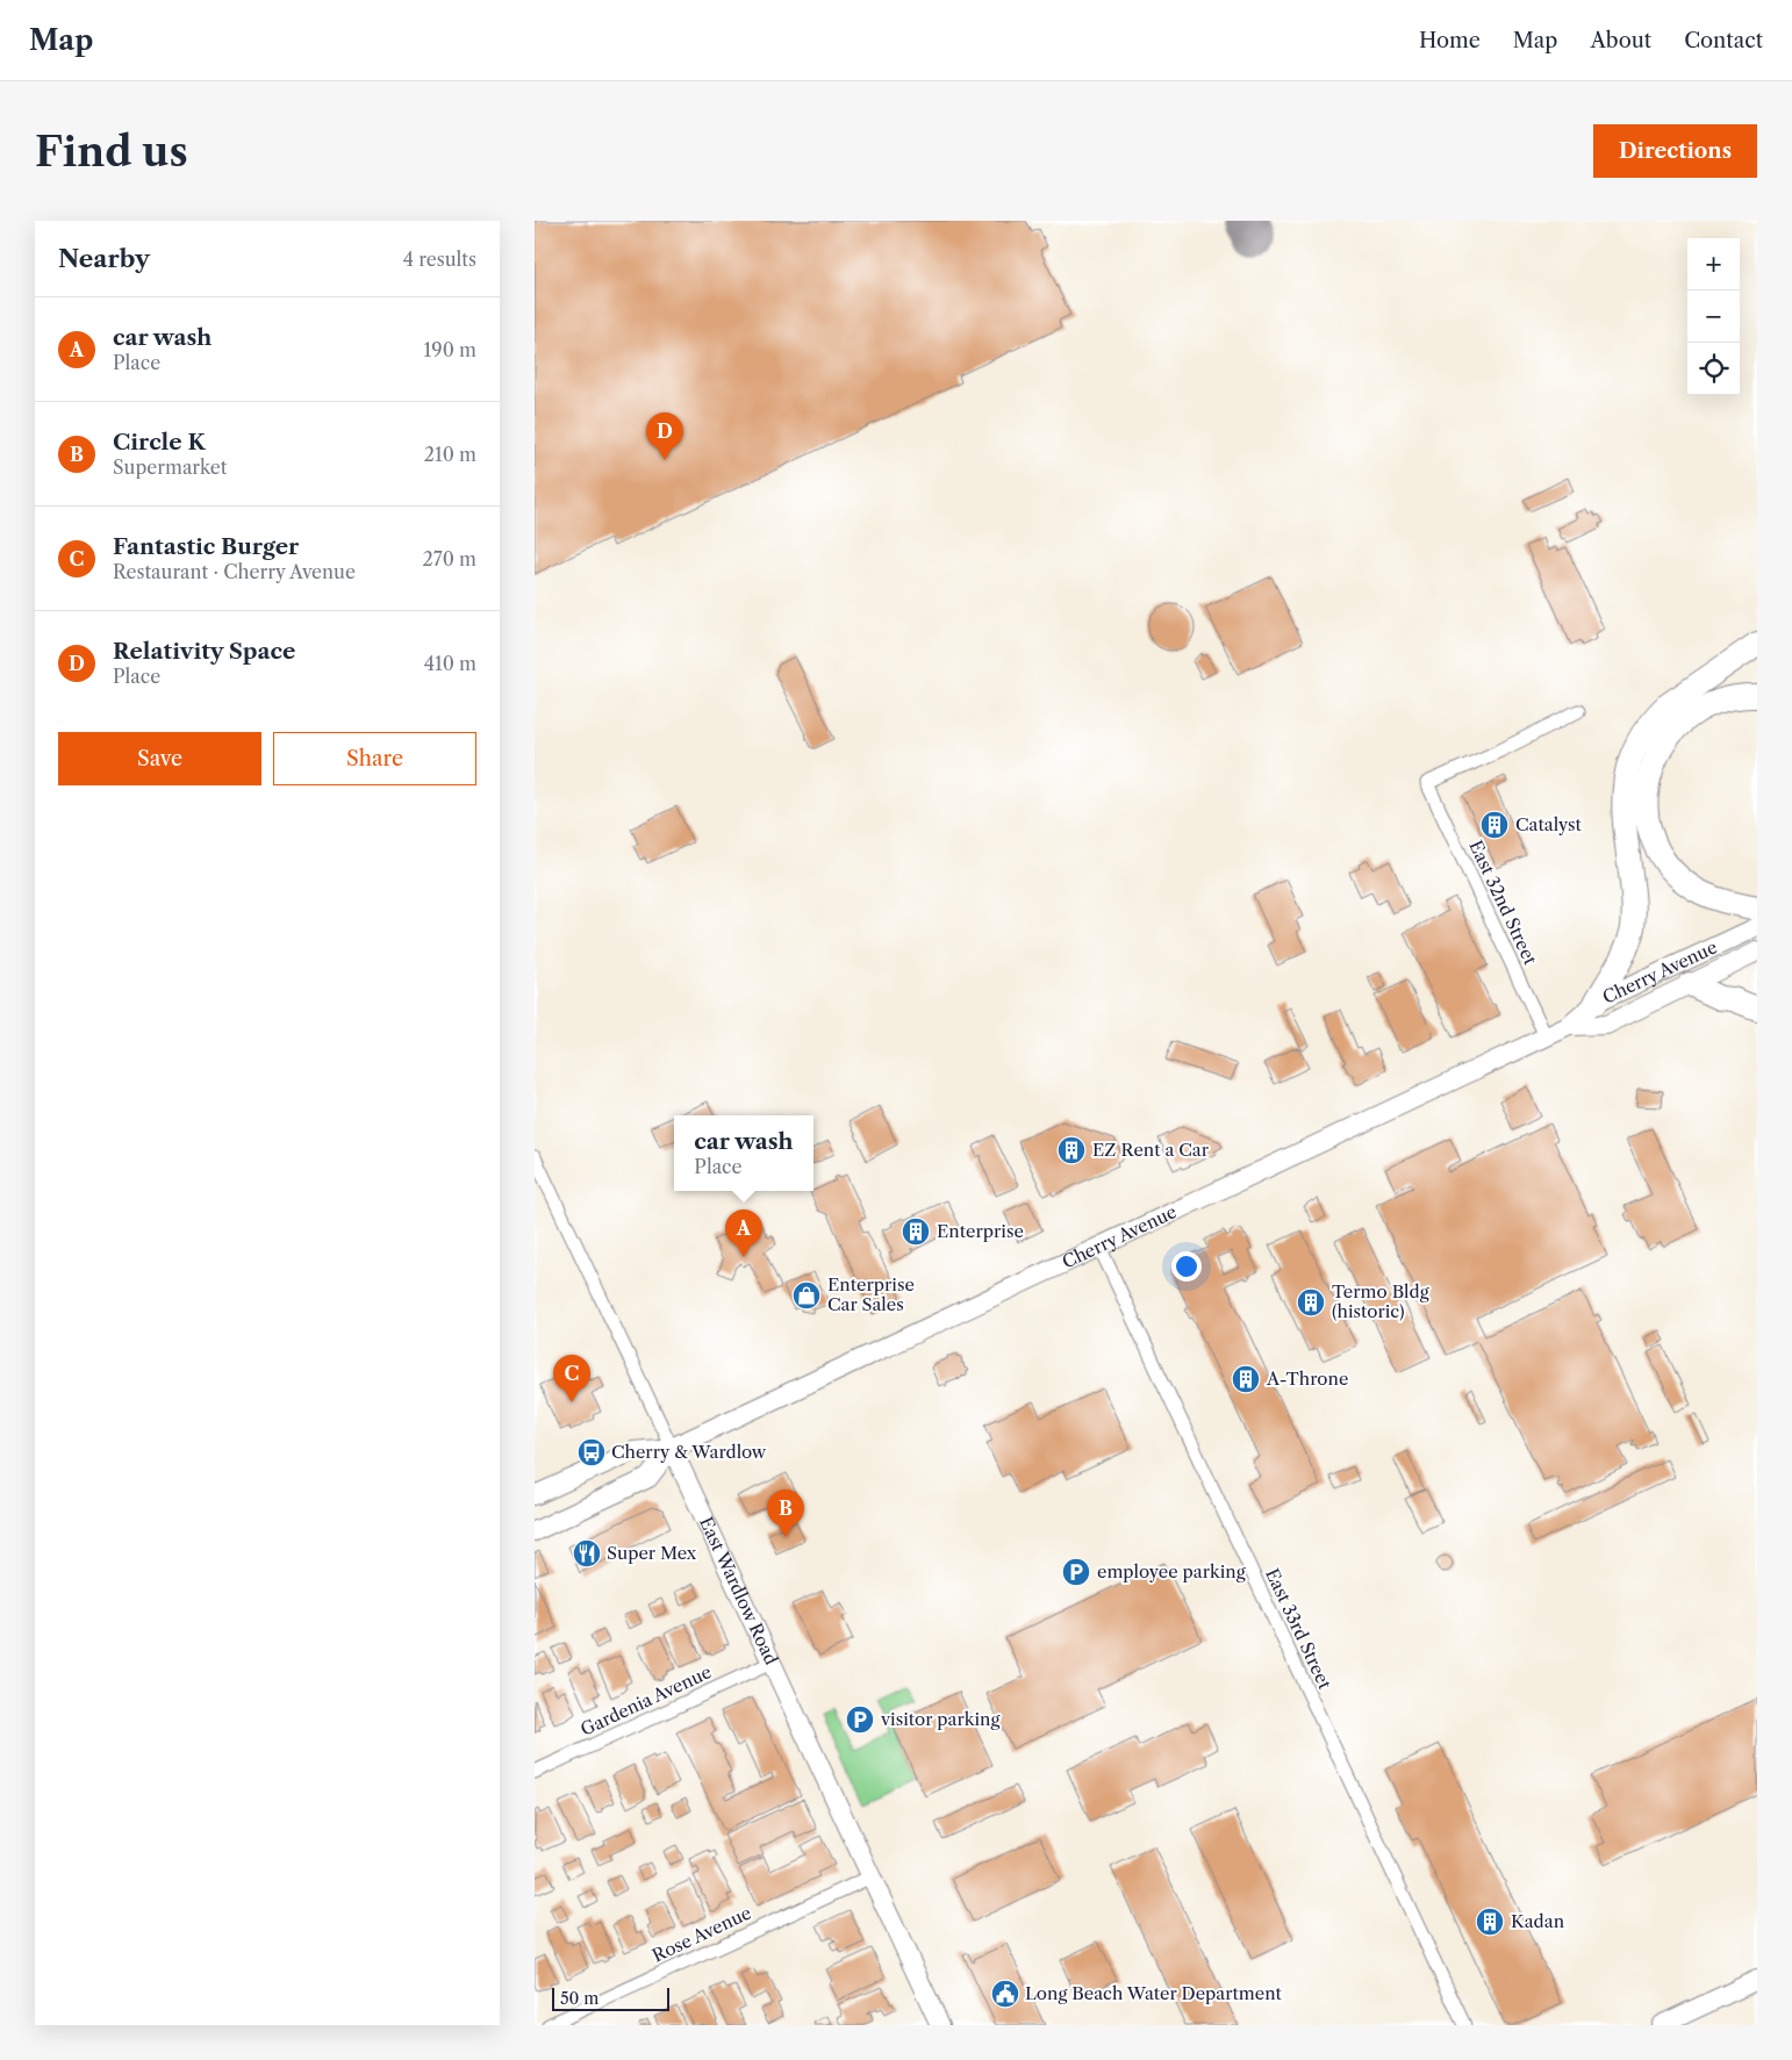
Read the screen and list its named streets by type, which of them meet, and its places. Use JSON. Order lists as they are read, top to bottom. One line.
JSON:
{"streets":{"main road":["Cherry Avenue","East Wardlow Road"],"street":["East 32nd Street","East 33rd Street","Gardenia Avenue","Rose Avenue"]},"crossings":[["East 32nd Street","Cherry Avenue"],["Cherry Avenue","East Wardlow Road"],["Cherry Avenue","East 33rd Street"],["East Wardlow Road","Gardenia Avenue"],["East Wardlow Road","Rose Avenue"]],"places":{"building":["Catalyst","EZ Rent a Car","Enterprise","Termo Bldg (historic)","A-Throne","Kadan"],"shop":["Enterprise Car Sales"],"bus stop":["Cherry & Wardlow"],"restaurant":["Super Mex"],"parking":["employee parking","visitor parking"],"public building":["Long Beach Water Department"]},"scale_bar":"50 m","page":{"header":"Map","nav":["Home","Map","About","Contact"],"buttons":["Directions",["Save","Share"]],"title":"Find us","heading":["Nearby","4 results"],"map_buttons":["+","−"],"list":[{"mark":"A","name":"car wash","note":"Place","value":"190 m"},{"mark":"B","name":"Circle K","note":"Supermarket","value":"210 m"},{"mark":"C","name":"Fantastic Burger","note":"Restaurant · Cherry Avenue","value":"270 m"},{"mark":"D","name":"Relativity Space","note":"Place","value":"410 m"}],"pins":["D","A","C","B"],"popup":["car wash","Place"],"scale":"50 m"}}
